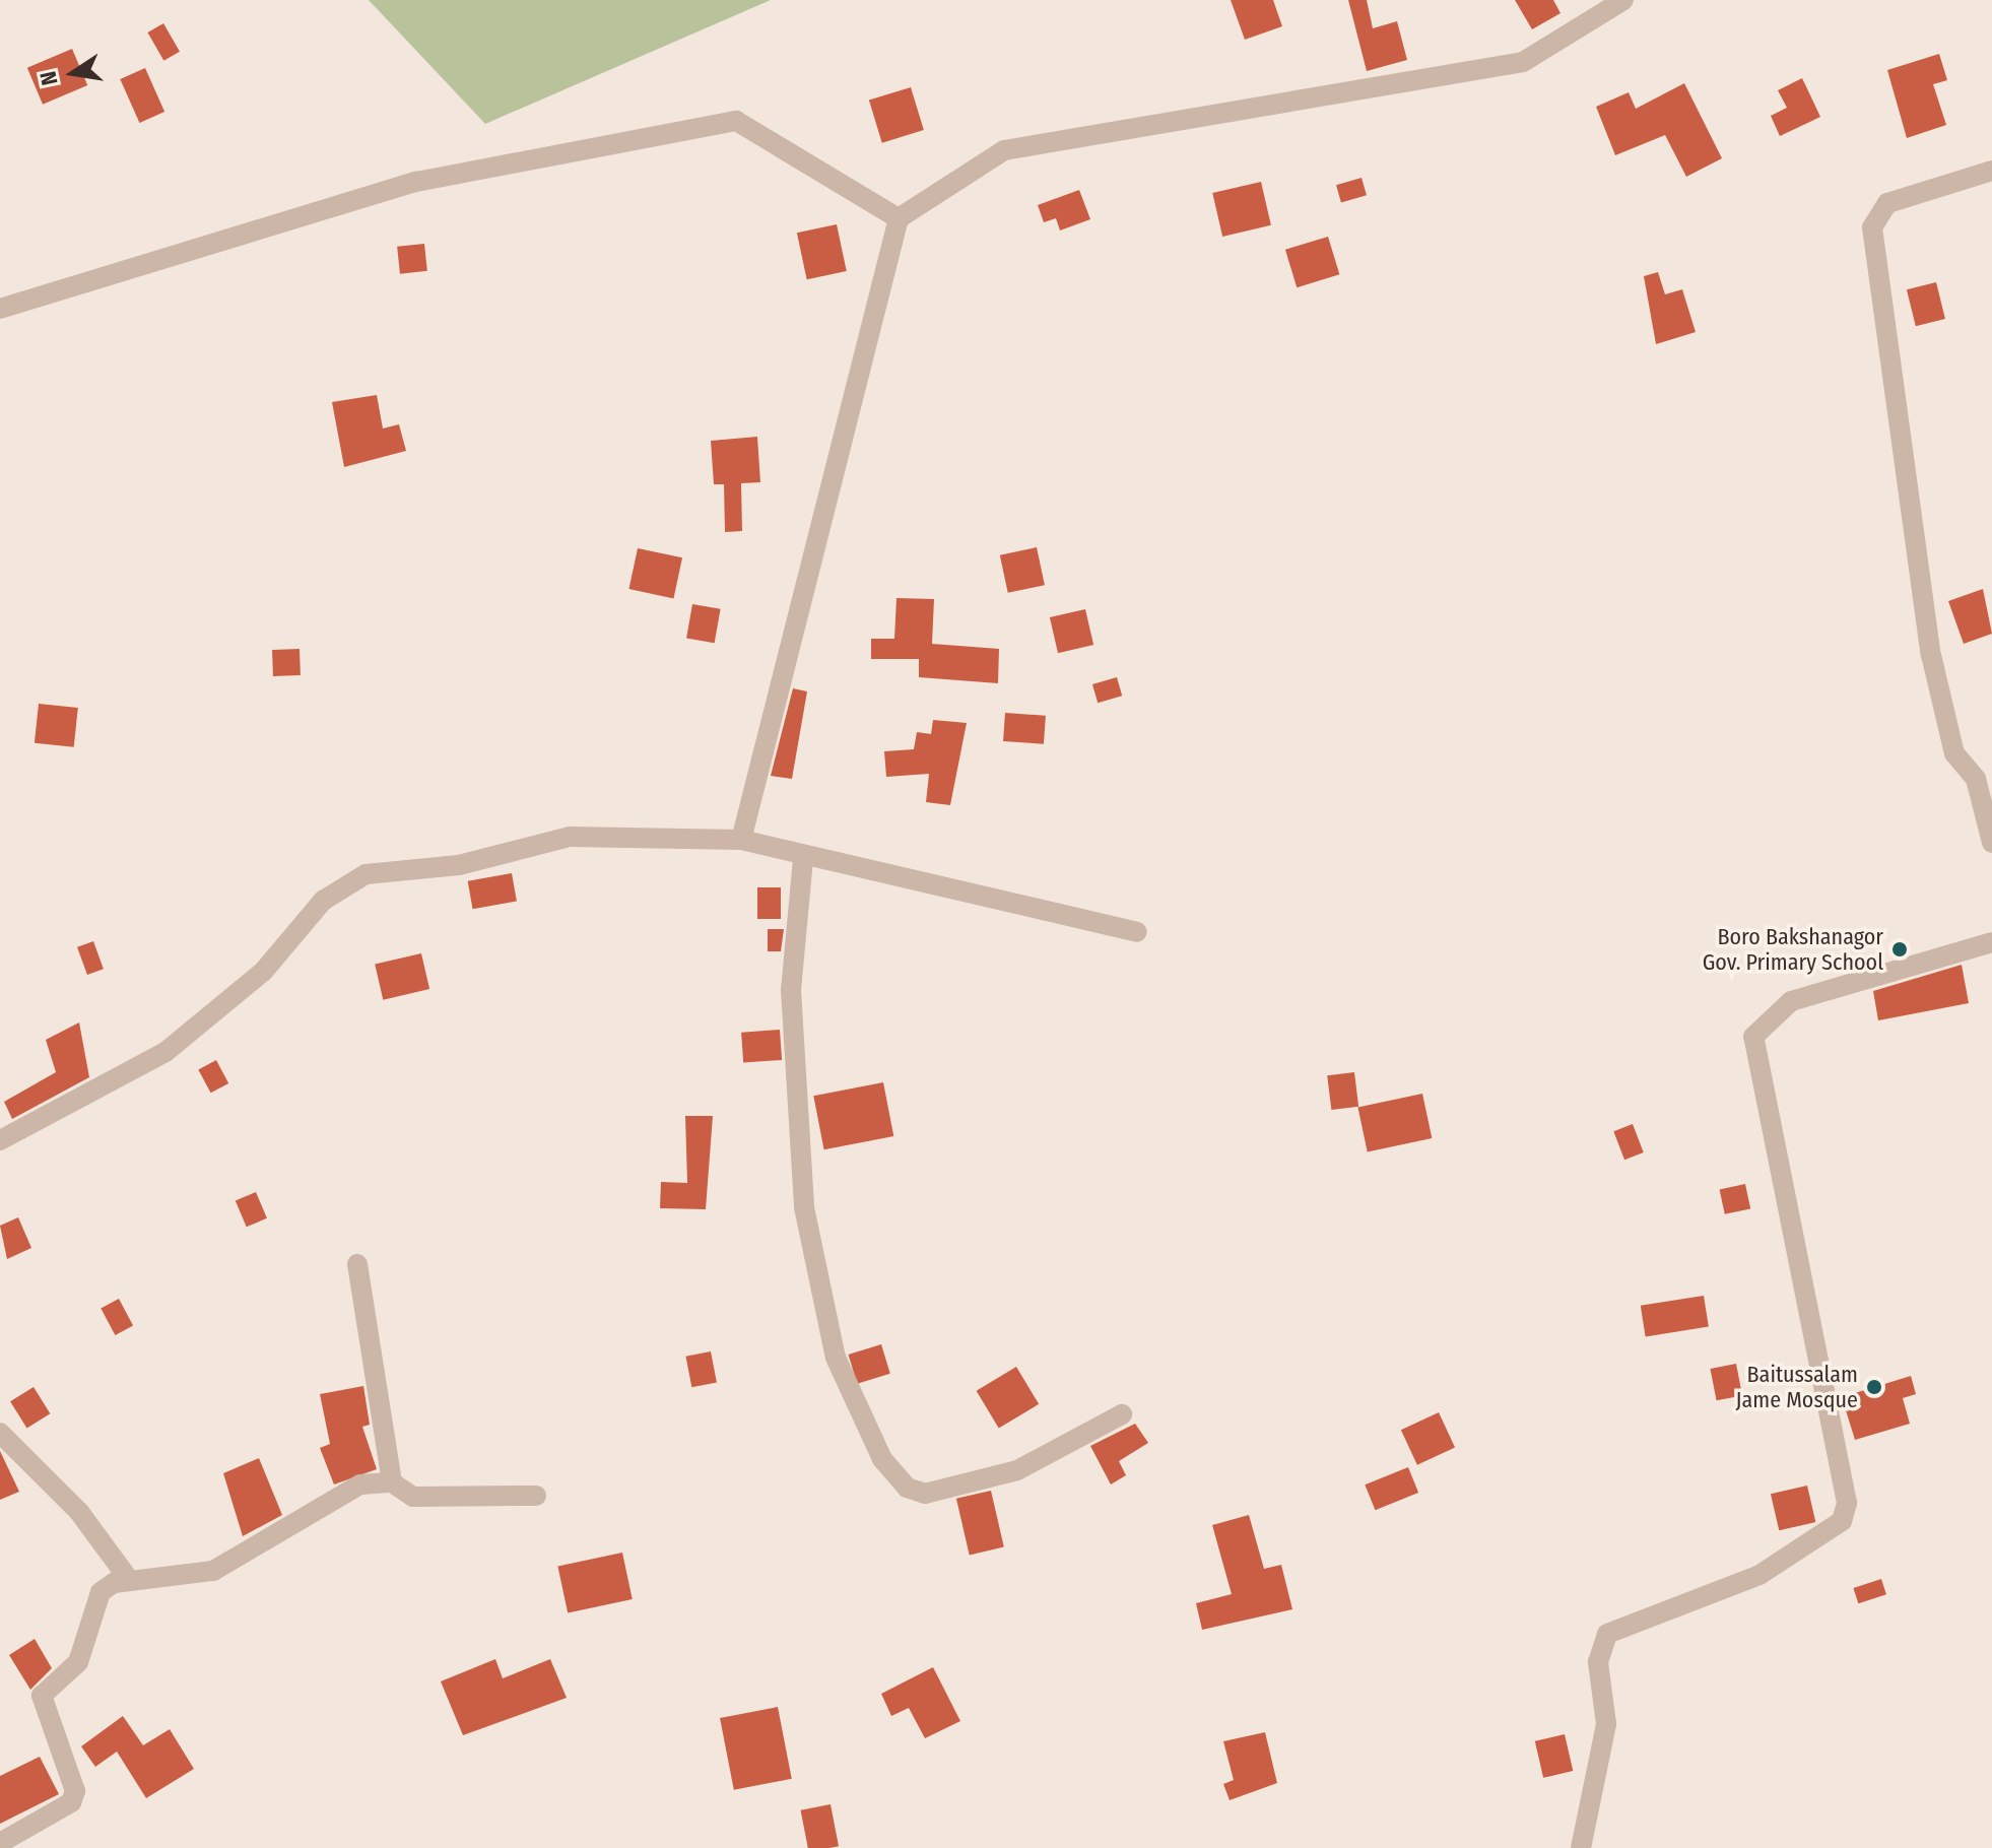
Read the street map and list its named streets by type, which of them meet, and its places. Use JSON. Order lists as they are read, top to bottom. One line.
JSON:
{"places":["Boro Bakshanagor Gov. Primary School","Baitussalam Jame Mosque"],"north":"left"}
